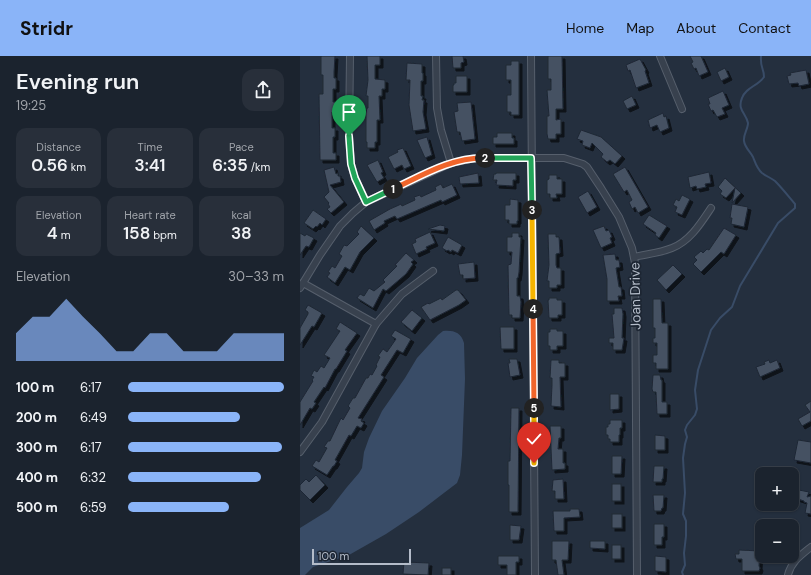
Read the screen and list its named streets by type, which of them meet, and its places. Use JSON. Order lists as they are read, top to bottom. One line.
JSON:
{"streets":{"street":["Joan Drive"]},"scale_bar":"100 m","page":{"header":"Stridr","nav":["Home","Map","About","Contact"],"heading":["Evening run","19:25"],"stats":[["Distance","0.56 km"],["Time","3:41"],["Pace","6:35 /km"],["Elevation","4 m"],["Heart rate","158 bpm"],["kcal","38"]],"pins":["2","1","3","4","5"],"chart":["Elevation","30–33 m"],"list":[{"name":"100 m","note":"6:17"},{"name":"200 m","note":"6:49"},{"name":"300 m","note":"6:17"},{"name":"400 m","note":"6:32"},{"name":"500 m","note":"6:59"}],"map_buttons":["+","−"],"scale":"100 m"}}
